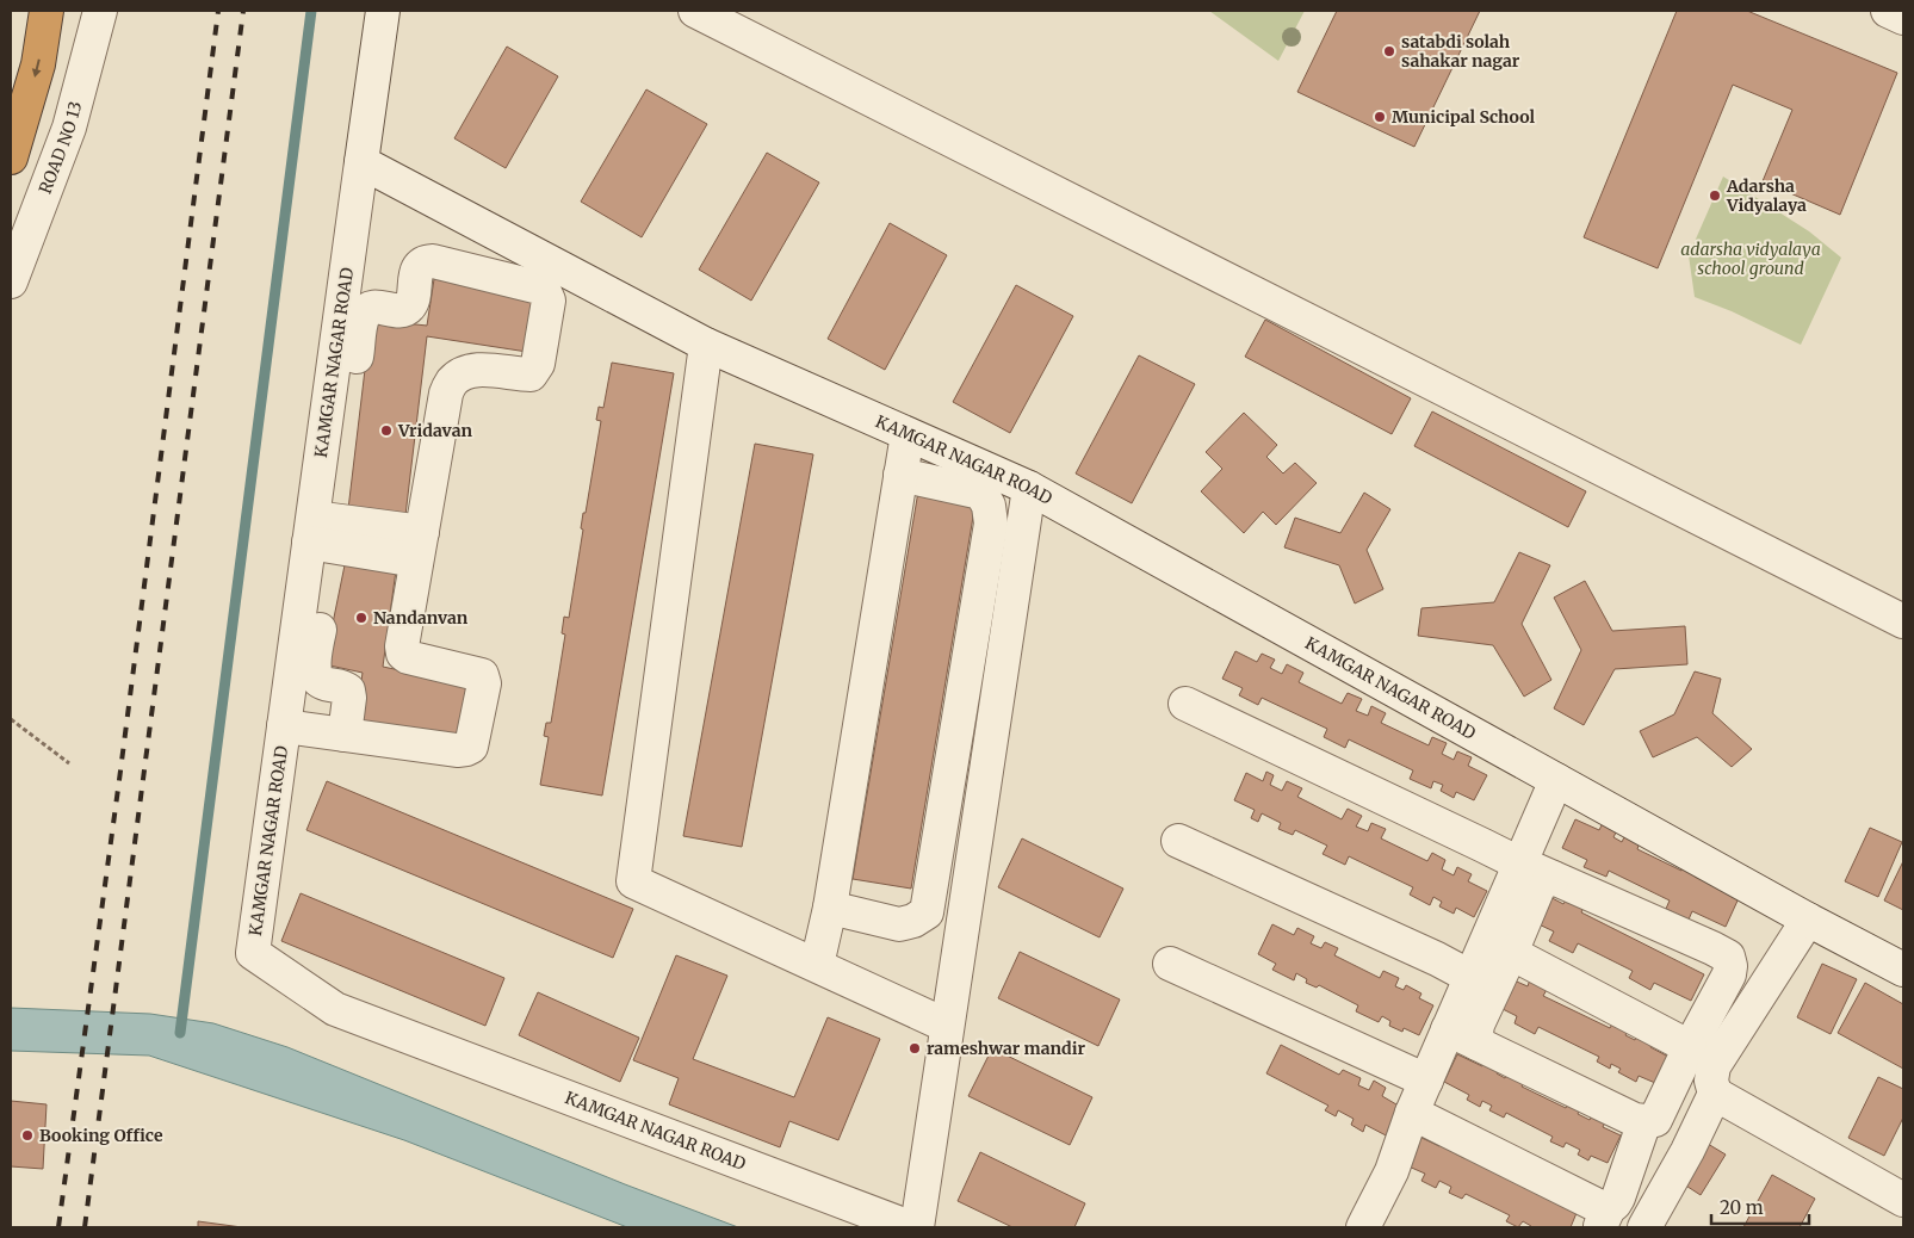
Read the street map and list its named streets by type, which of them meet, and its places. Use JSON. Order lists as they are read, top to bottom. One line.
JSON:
{"streets":{"street":["ROAD NO 13","KAMGAR NAGAR ROAD"]},"parks":["adarsha vidyalaya school ground"],"places":["satabdi solah sahakar nagar","Municipal School","Adarsha Vidyalaya","Vridavan","Nandanvan","rameshwar mandir","Booking Office"],"scale_bar":"20 m"}
